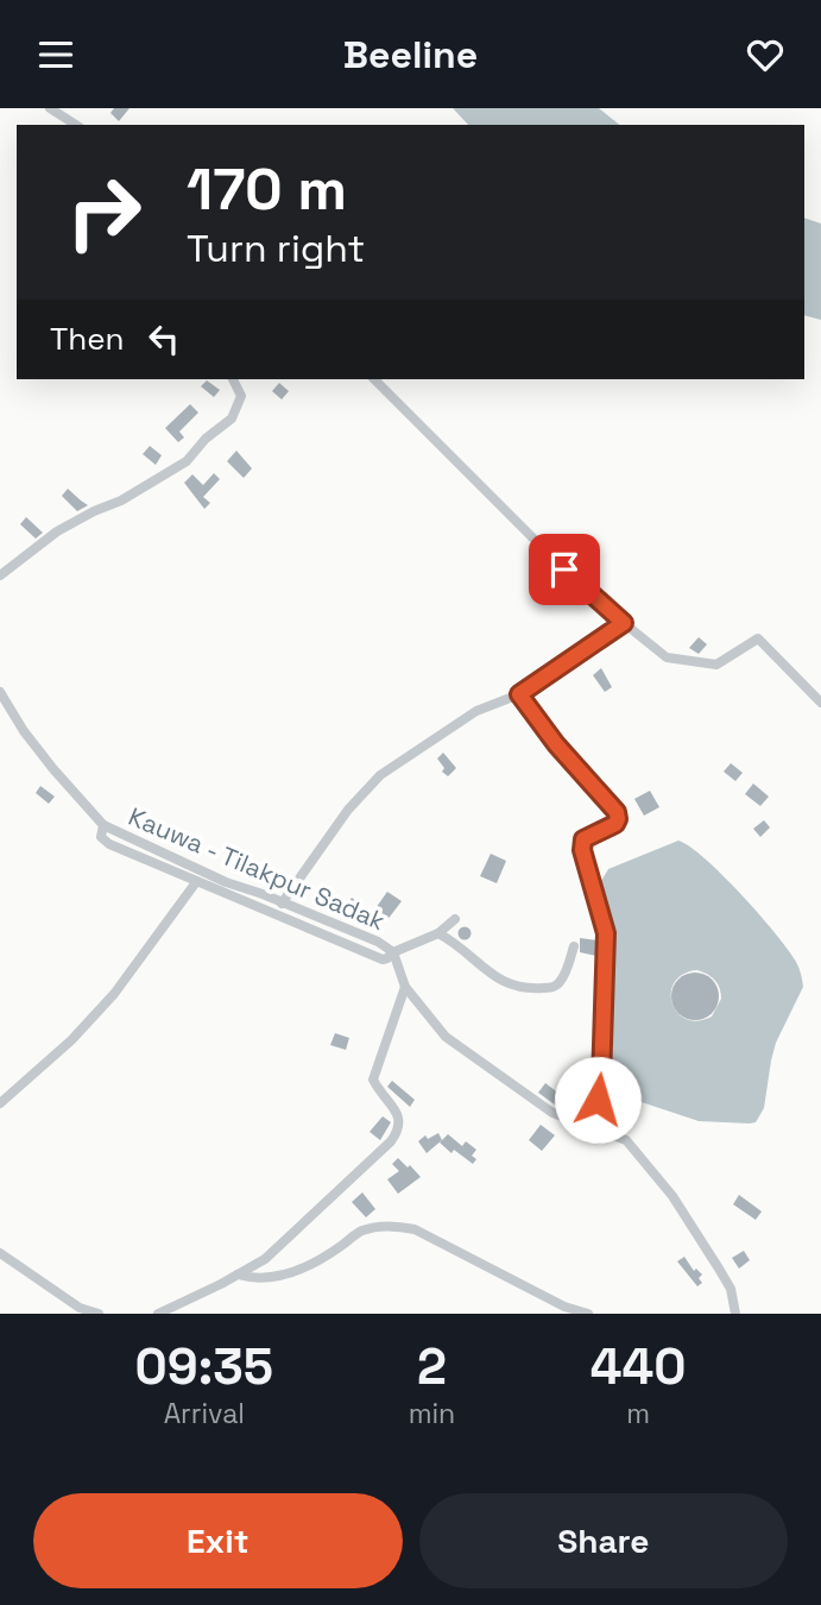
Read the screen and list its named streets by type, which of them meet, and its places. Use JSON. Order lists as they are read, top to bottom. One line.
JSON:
{"streets":{"street":["Kauwa - Tilakpur Sadak"]},"page":{"header":"Beeline","turn":["170 m","Turn right"],"then":"Then","eta":["09:35","Arrival","2","min","440","m"],"buttons":["Exit","Share"]}}
